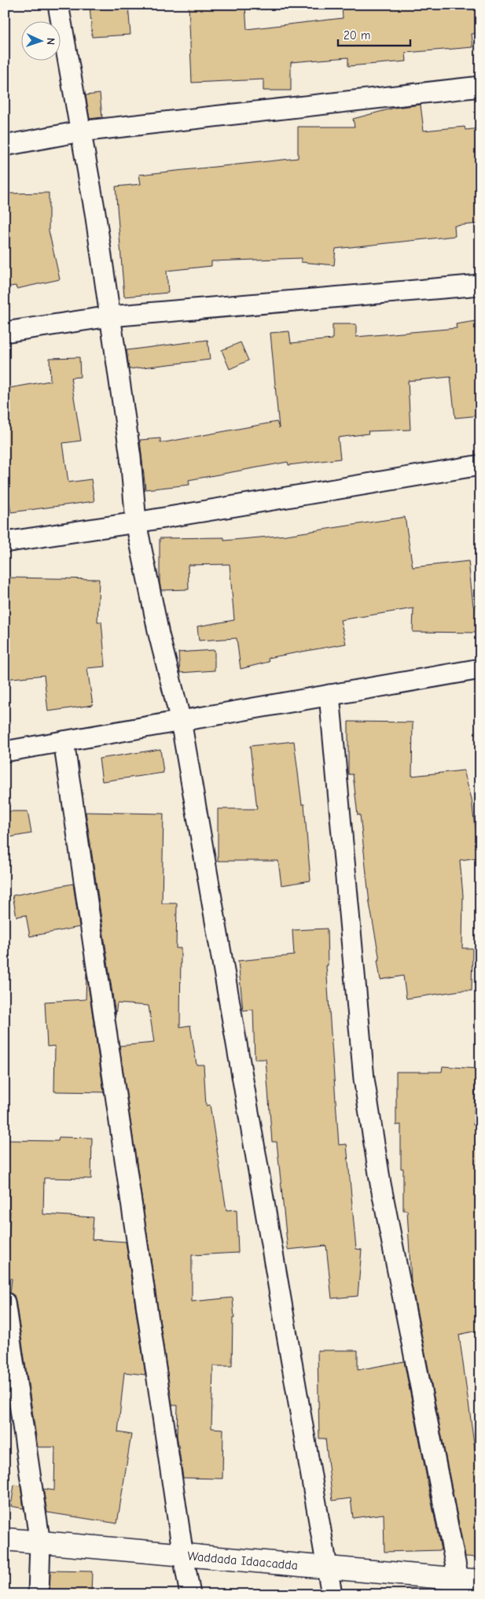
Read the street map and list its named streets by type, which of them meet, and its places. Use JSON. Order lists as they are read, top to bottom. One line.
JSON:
{"streets":{"street":["Waddada Idaacadda"]},"scale_bar":"20 m","north":"right"}
